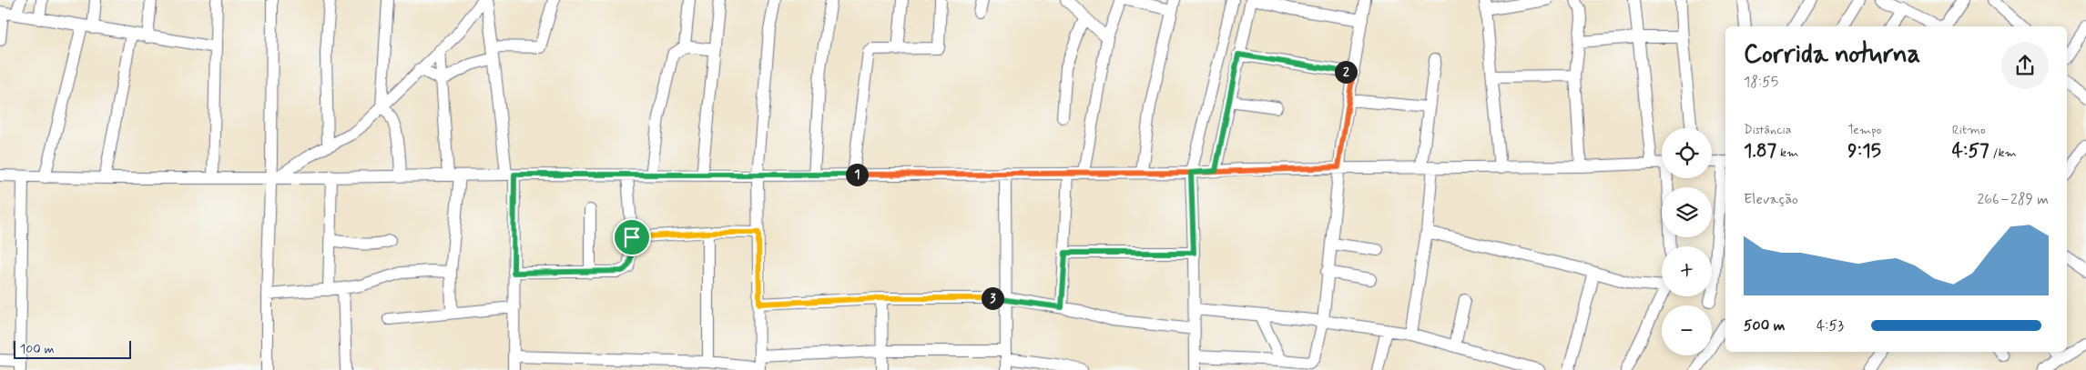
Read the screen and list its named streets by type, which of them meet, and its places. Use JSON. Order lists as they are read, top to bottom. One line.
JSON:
{"scale_bar":"100 m","page":{"heading":["Corrida noturna","18:55"],"pins":["2","1","3"],"stats":[["Distância","1.87 km"],["Tempo","9:15"],["Ritmo","4:57 /km"]],"map_buttons":["+","−"],"chart":["Elevação","266–289 m"],"list":[{"name":"500 m","note":"4:53"}],"scale":"100 m"}}
